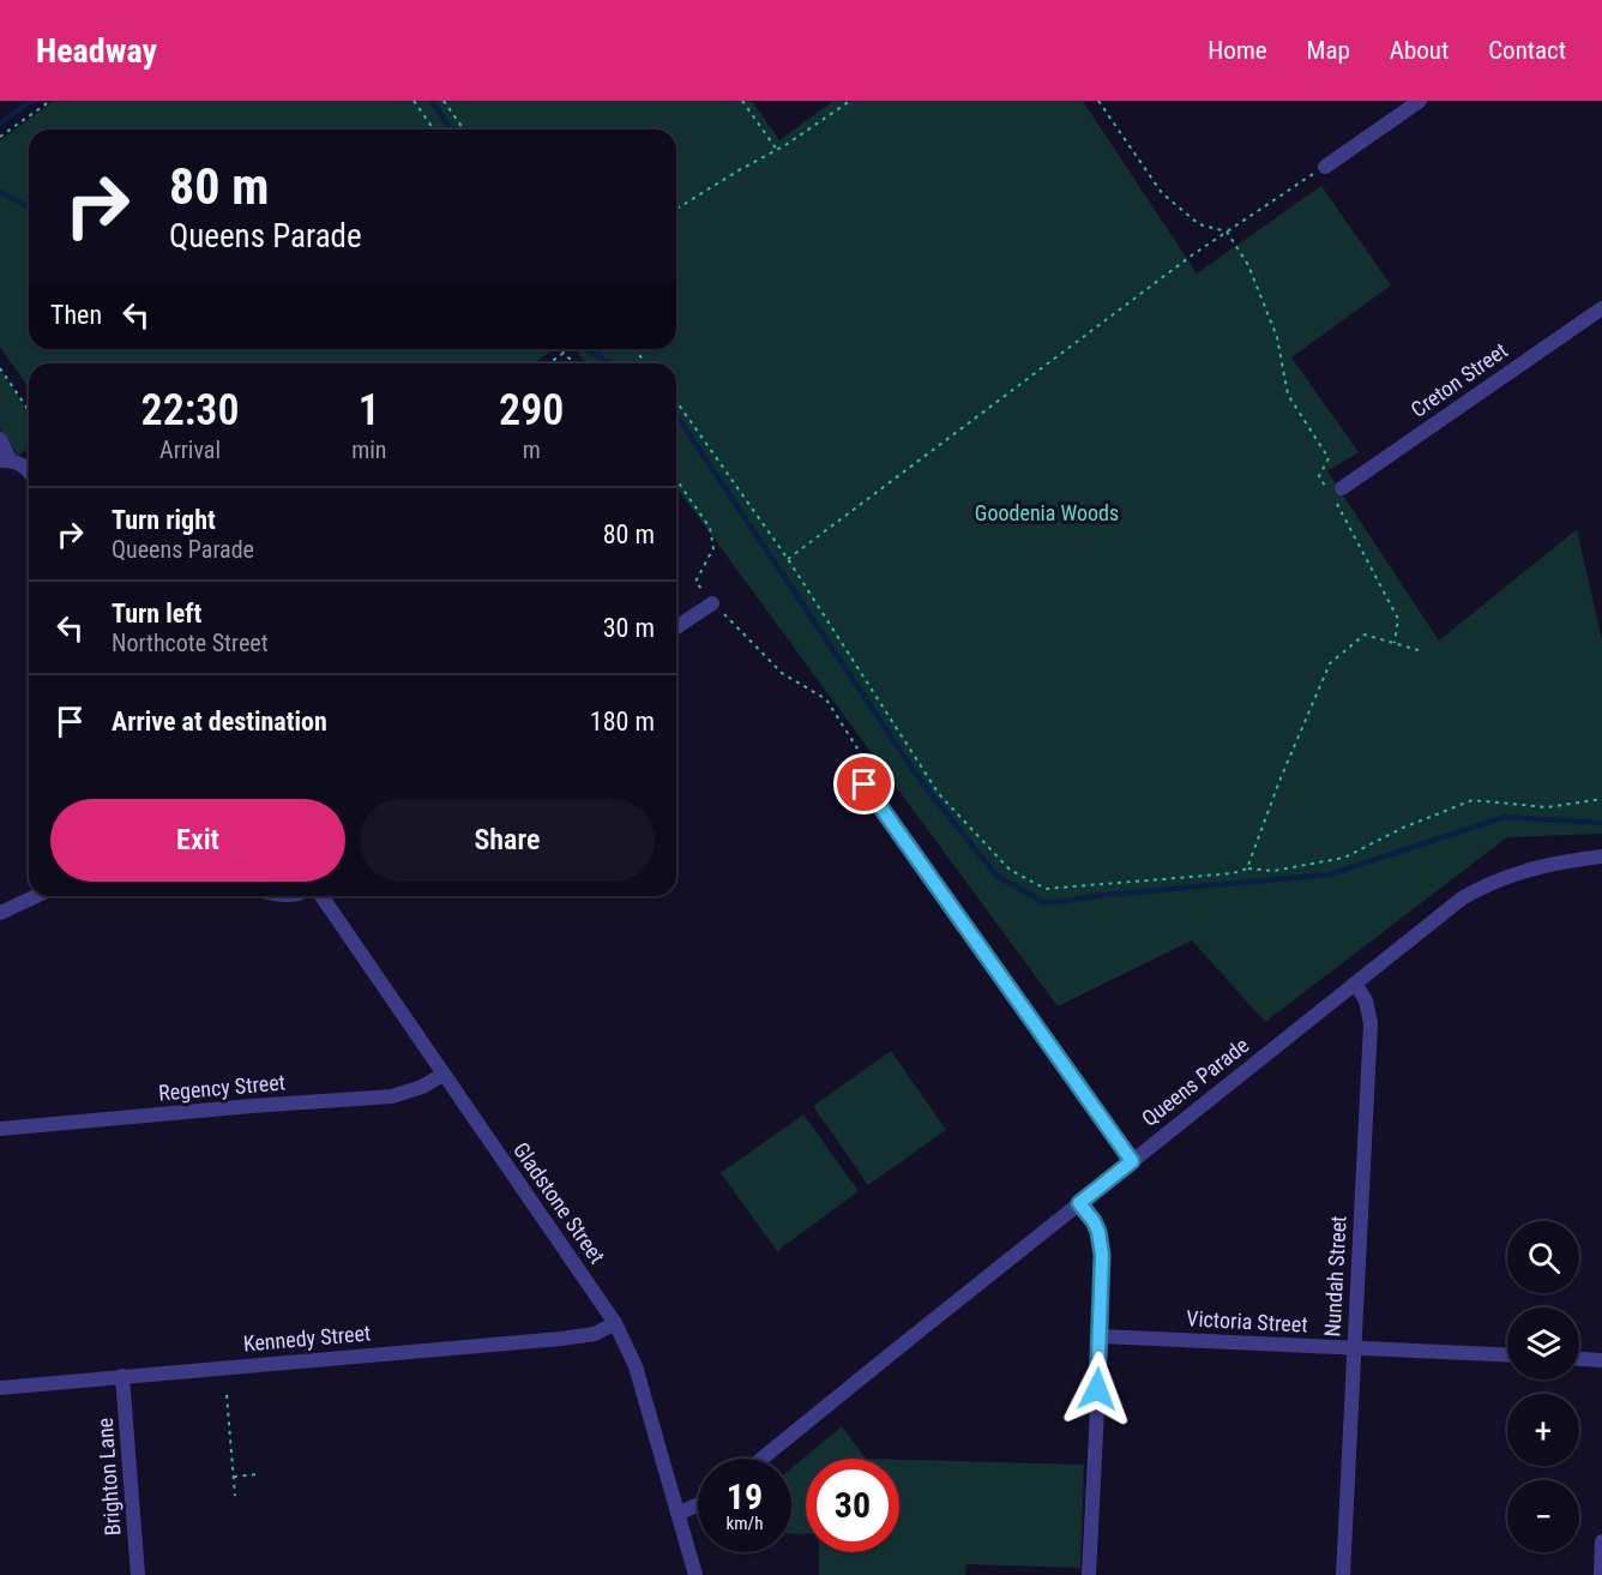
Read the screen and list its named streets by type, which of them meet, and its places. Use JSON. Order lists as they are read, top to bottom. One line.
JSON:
{"streets":{"street":["Creton Street","Queens Parade","Regency Street","Gladstone Street","Nundah Street","Victoria Street","Kennedy Street","Brighton Lane"]},"crossings":[["Queens Parade","Nundah Street"],["Regency Street","Gladstone Street"],["Gladstone Street","Kennedy Street"],["Nundah Street","Victoria Street"],["Kennedy Street","Brighton Lane"]],"parks":["Goodenia Woods"],"page":{"header":"Headway","nav":["Home","Map","About","Contact"],"turn":["80 m","Queens Parade"],"then":"Then","eta":["22:30","Arrival","1","min","290","m"],"list":[{"name":"Turn right","note":"Queens Parade","value":"80 m"},{"name":"Turn left","note":"Northcote Street","value":"30 m"},{"name":"Arrive at destination","value":"180 m"}],"buttons":["Exit","Share"],"map_buttons":["+","−"],"speed":"19 km/h","limit":"30"}}
